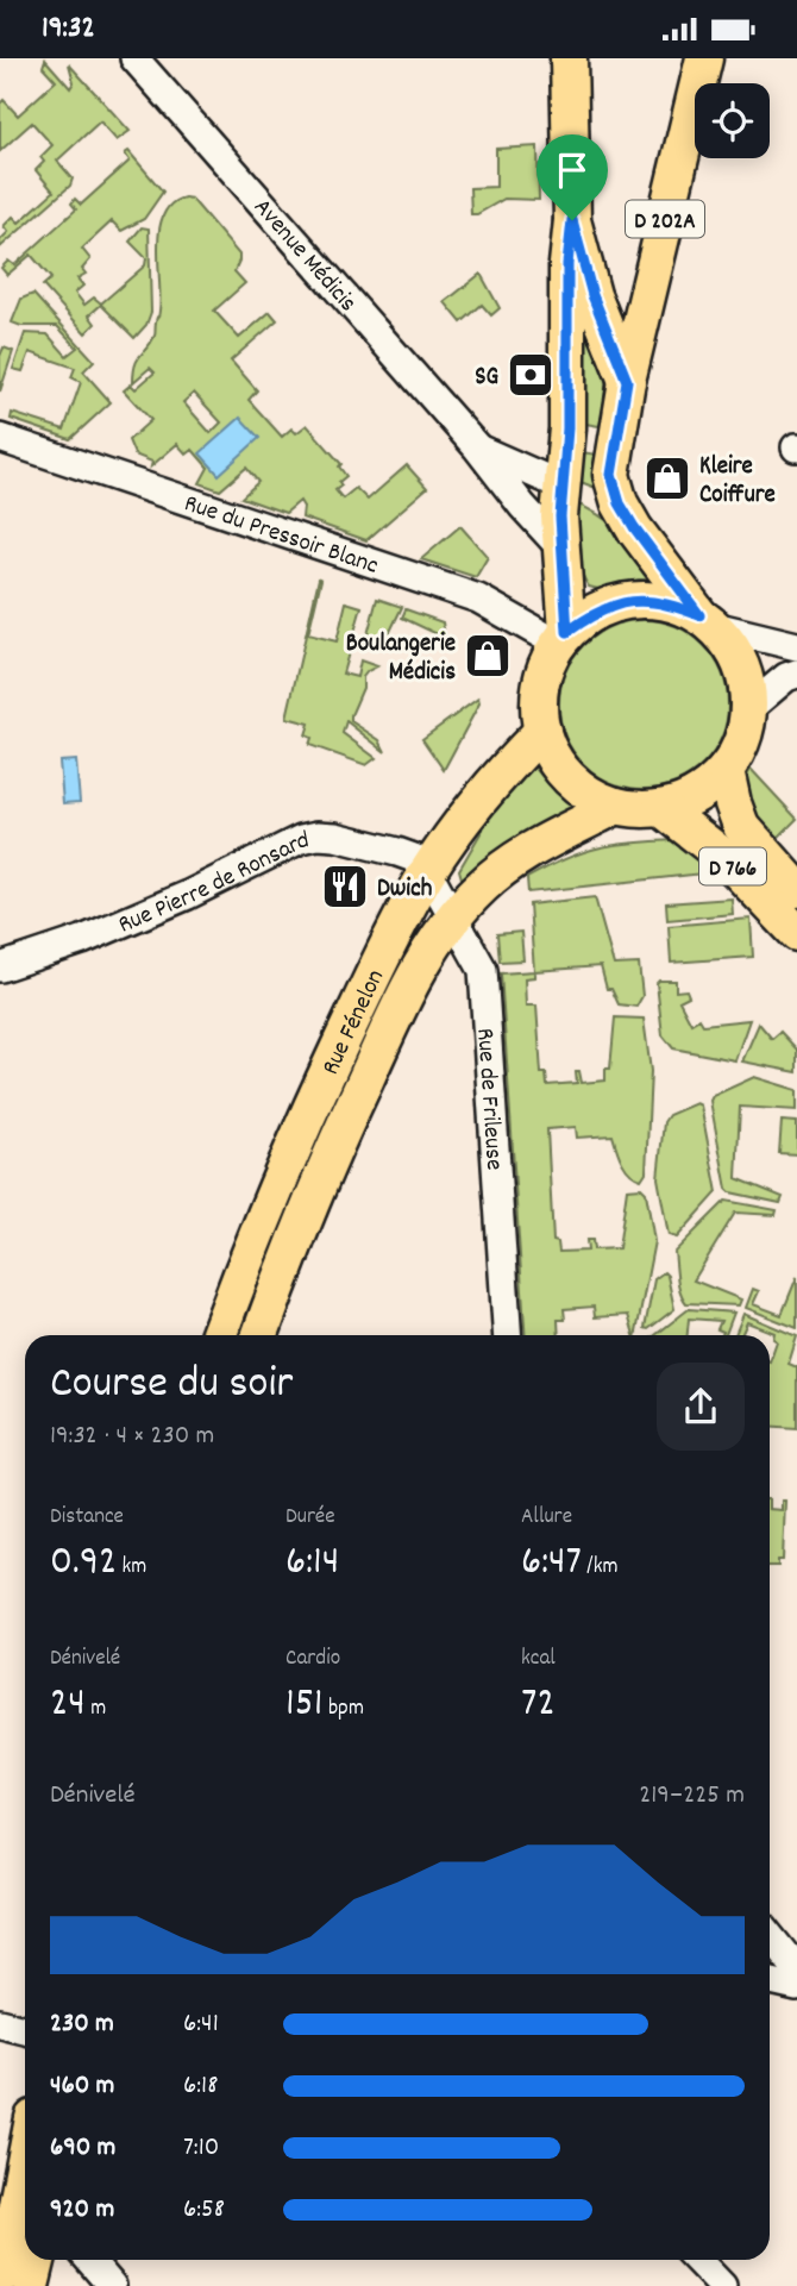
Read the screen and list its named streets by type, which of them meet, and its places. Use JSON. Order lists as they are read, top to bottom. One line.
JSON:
{"streets":{"main road":["D 202A","D 766","Rue Fénelon"],"street":["Avenue Médicis","Rue du Pressoir Blanc","Rue Pierre de Ronsard","Rue de Frileuse"]},"crossings":[["D 202A","Rue du Pressoir Blanc"],["D 202A","D 766"],["D 202A","Rue Fénelon"],["Rue du Pressoir Blanc","D 766"],["Rue du Pressoir Blanc","Rue Fénelon"],["D 766","Rue Fénelon"],["Rue Pierre de Ronsard","Rue Fénelon"],["Rue Pierre de Ronsard","Rue de Frileuse"],["Rue Fénelon","Rue de Frileuse"]],"places":{"bank":["SG"],"shop":["Kleire Coiffure","Boulangerie Médicis"],"restaurant":["Dwich"]},"page":{"status":"19:32","heading":["Course du soir","19:32 · 4 × 230 m"],"stats":[["Distance","0.92 km"],["Durée","6:14"],["Allure","6:47 /km"],["Dénivelé","24 m"],["Cardio","151 bpm"],["kcal","72"]],"chart":["Dénivelé","219–225 m"],"list":[{"name":"230 m","note":"6:41"},{"name":"460 m","note":"6:18"},{"name":"690 m","note":"7:10"},{"name":"920 m","note":"6:58"}]}}
